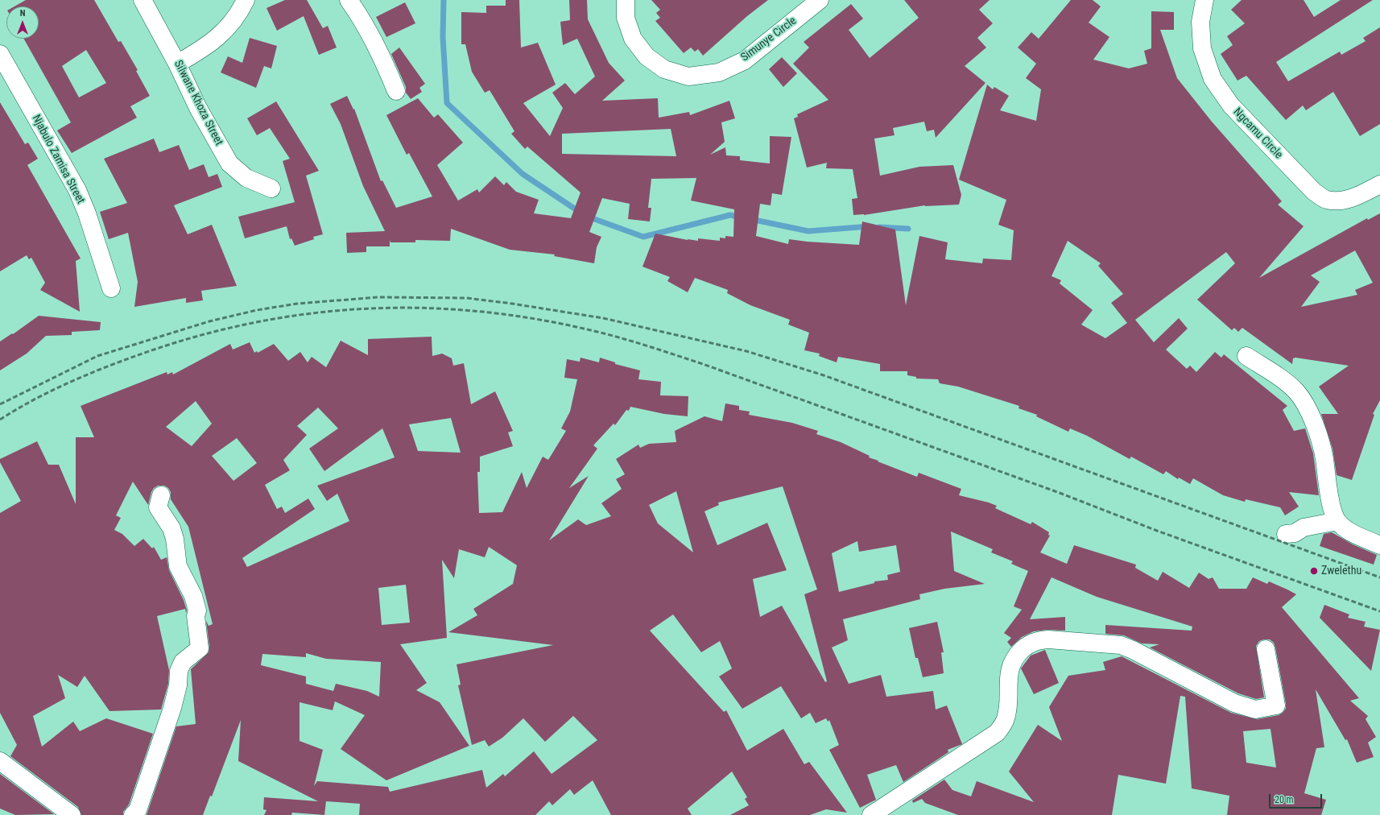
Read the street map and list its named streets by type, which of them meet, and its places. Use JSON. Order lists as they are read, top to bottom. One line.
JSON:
{"streets":{"street":["Simunye Circle","Silwane Khoza Street","Ngcamu Circle","Njabulo Zamisa Street"]},"places":["Zwelethu"],"scale_bar":"20 m","north":"top"}
